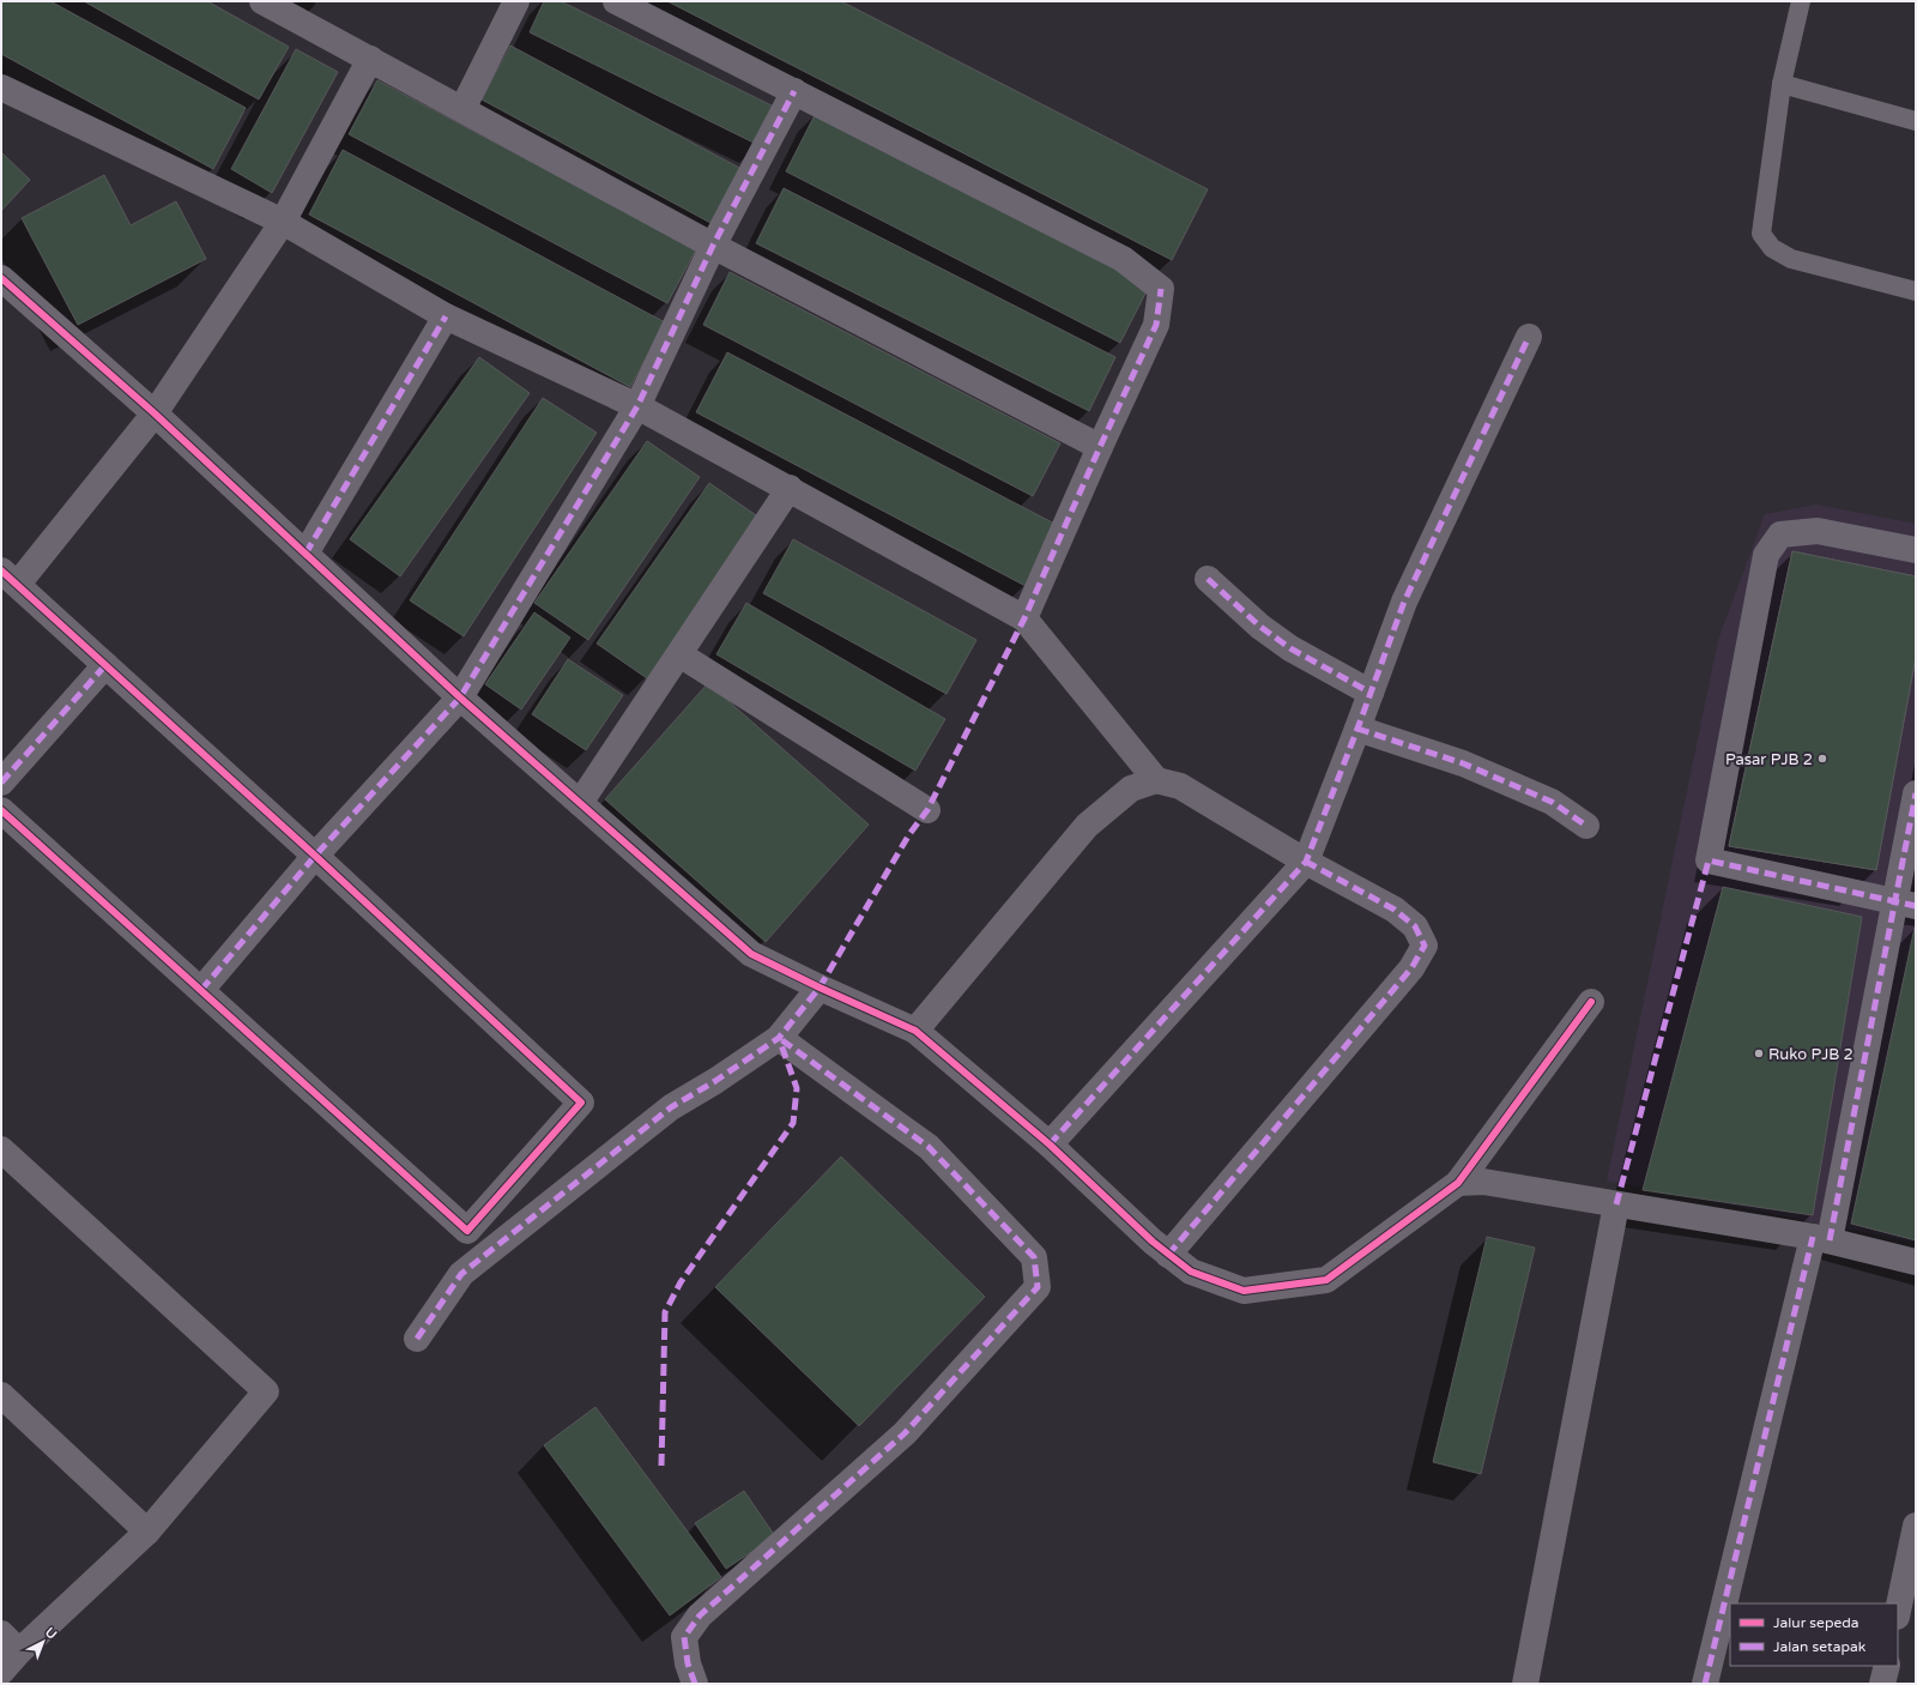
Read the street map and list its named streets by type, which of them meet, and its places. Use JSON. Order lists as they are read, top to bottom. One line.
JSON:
{"places":["Pasar PJB 2","Ruko PJB 2"],"legend":["Jalur sepeda","Jalan setapak"],"north":"top right"}
